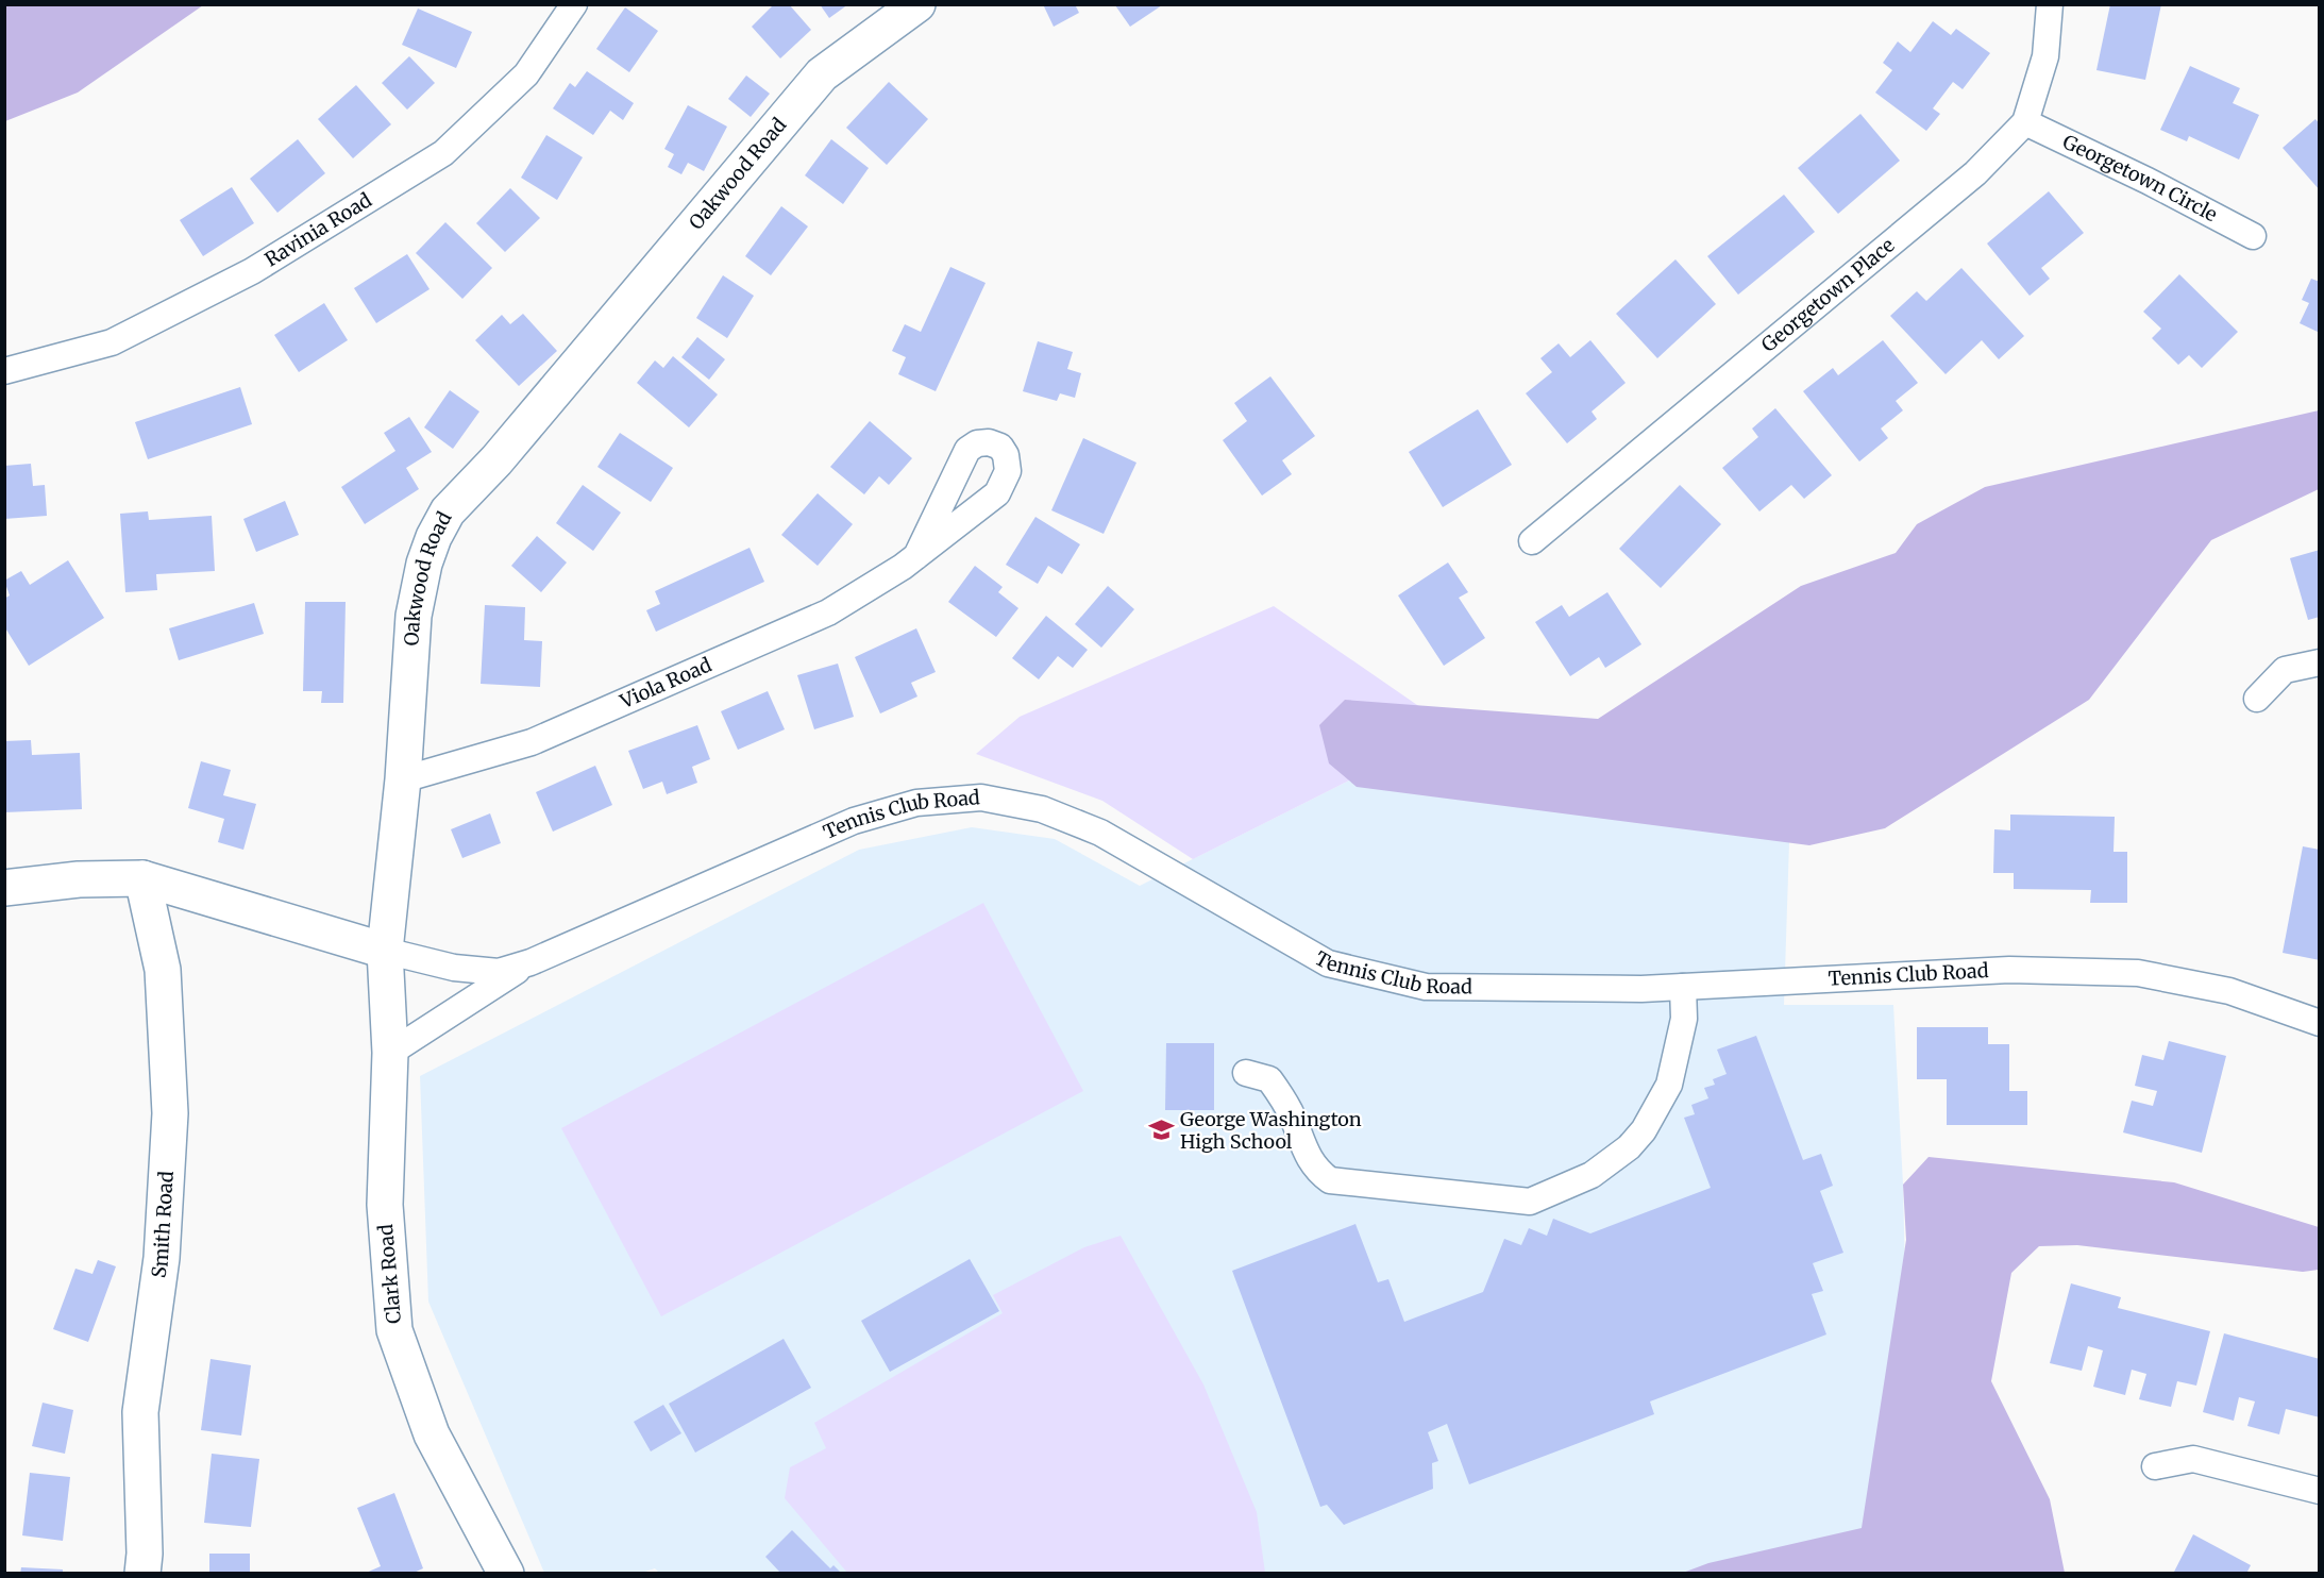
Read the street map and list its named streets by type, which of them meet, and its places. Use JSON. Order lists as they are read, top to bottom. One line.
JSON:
{"streets":{"main road":["Oakwood Road","Smith Road","Clark Road"],"street":["Georgetown Circle","Ravinia Road","Georgetown Place","Viola Road","Tennis Club Road"]},"crossings":[["Oakwood Road","Viola Road"],["Oakwood Road","Tennis Club Road"],["Oakwood Road","Clark Road"],["Georgetown Circle","Georgetown Place"],["Tennis Club Road","Clark Road"]],"places":{"school or university":["George Washington High School"]}}
